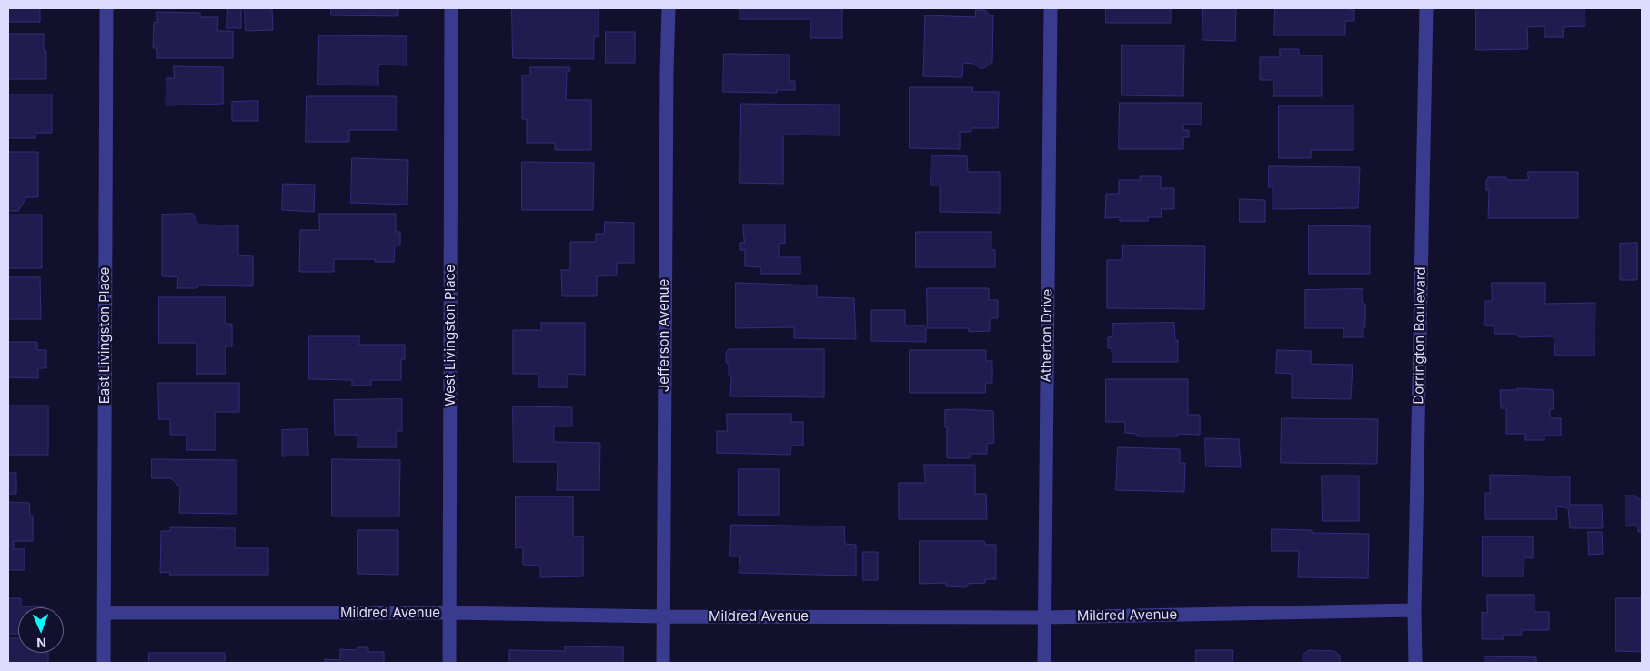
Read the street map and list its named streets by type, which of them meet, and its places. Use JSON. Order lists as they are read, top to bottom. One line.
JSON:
{"streets":{"street":["East Livingston Place","West Livingston Place","Jefferson Avenue","Atherton Drive","Dorrington Boulevard","Mildred Avenue"]},"crossings":[["East Livingston Place","Mildred Avenue"],["West Livingston Place","Mildred Avenue"],["Jefferson Avenue","Mildred Avenue"],["Atherton Drive","Mildred Avenue"],["Dorrington Boulevard","Mildred Avenue"]],"north":"bottom"}
